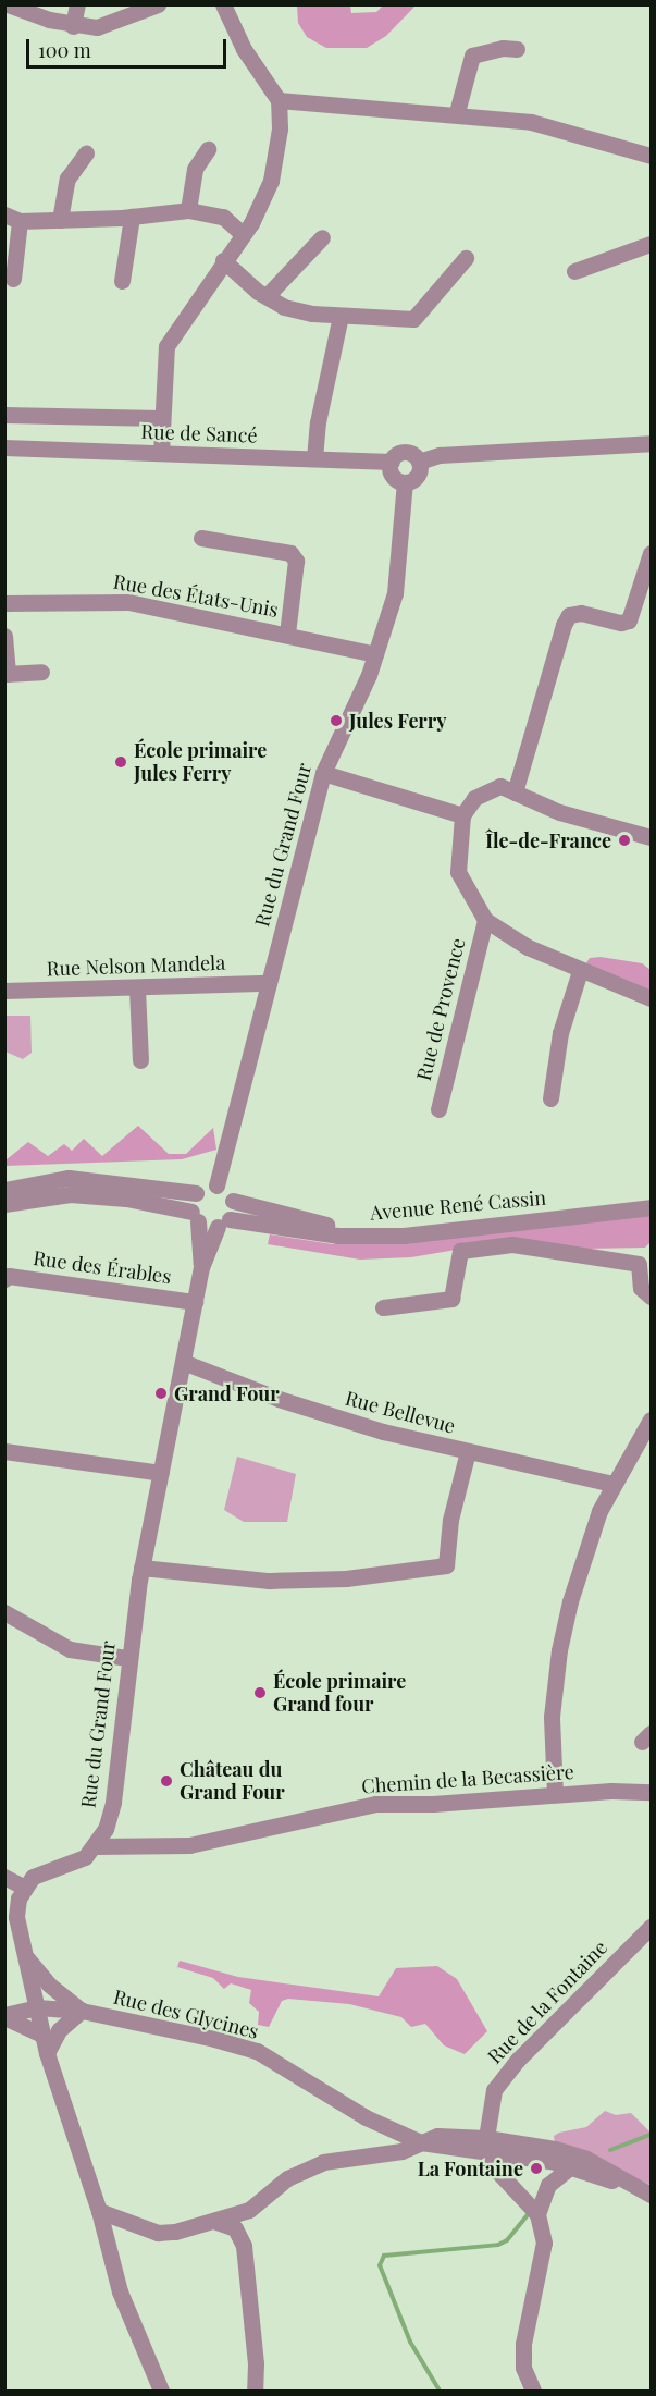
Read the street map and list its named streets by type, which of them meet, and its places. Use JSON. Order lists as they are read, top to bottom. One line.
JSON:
{"streets":{"street":["Rue de Sancé","Rue des États-Unis","Rue du Grand Four","Rue Nelson Mandela","Rue de Provence","Avenue René Cassin","Rue des Érables","Rue Bellevue","Chemin de la Becassière","Rue de la Fontaine","Rue des Glycines"]},"crossings":[["Rue de Sancé","Rue du Grand Four"],["Rue des États-Unis","Rue du Grand Four"],["Rue du Grand Four","Rue Nelson Mandela"],["Rue du Grand Four","Avenue René Cassin"],["Rue du Grand Four","Rue des Érables"],["Rue du Grand Four","Rue Bellevue"],["Rue du Grand Four","Chemin de la Becassière"]],"places":["Jules Ferry","École primaire Jules Ferry","Île-de-France","Grand Four","École primaire Grand four","Château du Grand Four","La Fontaine"],"scale_bar":"100 m"}
